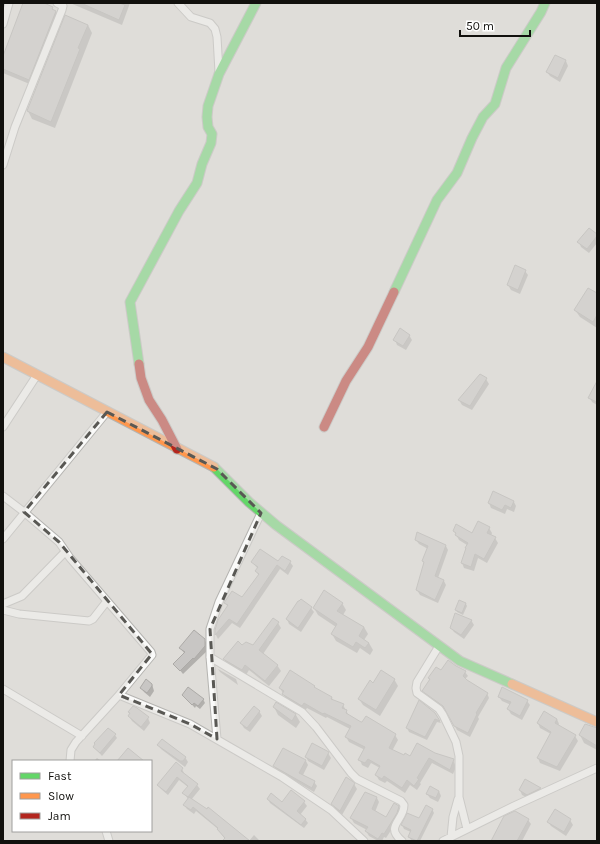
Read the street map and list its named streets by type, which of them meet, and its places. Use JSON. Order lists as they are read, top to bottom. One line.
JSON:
{"legend":["Fast","Slow","Jam"],"scale_bar":"50 m"}
